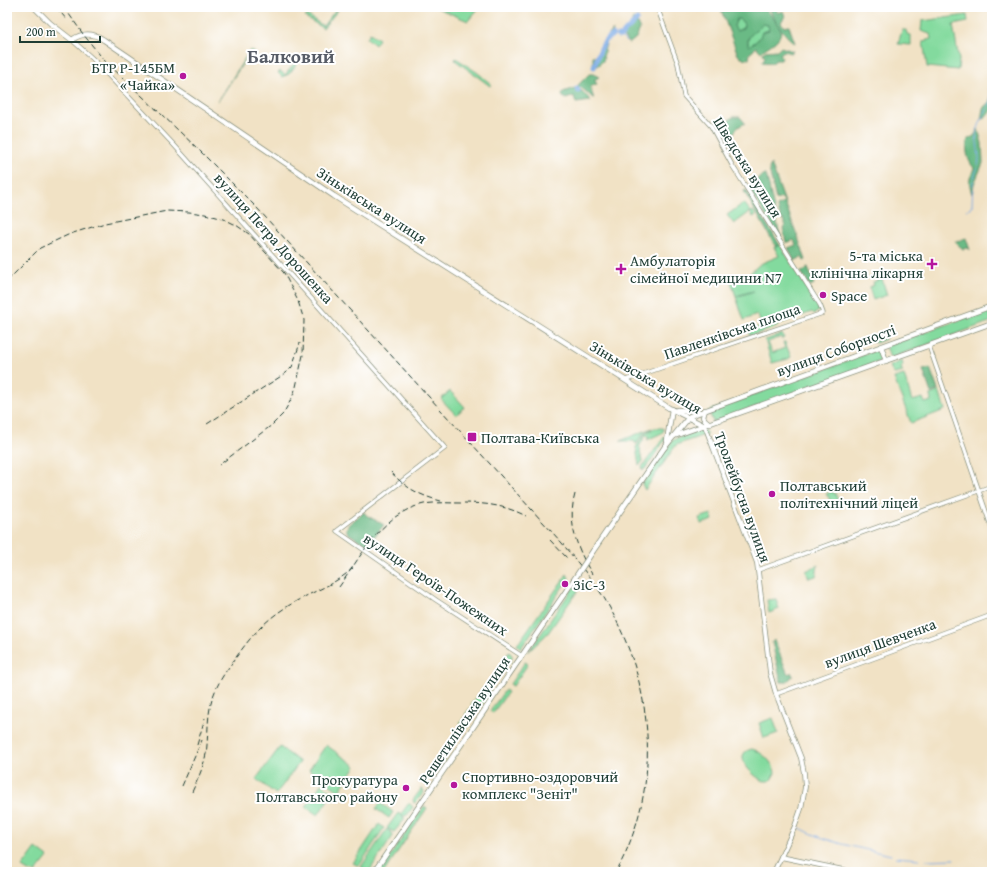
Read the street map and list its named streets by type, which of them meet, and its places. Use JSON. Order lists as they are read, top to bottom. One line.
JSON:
{"streets":{"main road":["Зіньківська вулиця","вулиця Соборності","Тролейбусна вулиця","Решетилівська вулиця"],"street":["Шведська вулиця","вулиця Петра Дорошенка","Павленківська площа","вулиця Героїв-Пожежних","вулиця Шевченка"]},"crossings":[["Шведська вулиця","Павленківська площа"],["Зіньківська вулиця","вулиця Петра Дорошенка"],["Зіньківська вулиця","Павленківська площа"],["Зіньківська вулиця","вулиця Соборності"],["Зіньківська вулиця","Тролейбусна вулиця"],["вулиця Петра Дорошенка","вулиця Героїв-Пожежних"],["вулиця Соборності","Тролейбусна вулиця"],["Тролейбусна вулиця","вулиця Шевченка"],["вулиця Героїв-Пожежних","Решетилівська вулиця"]],"districts":["Балковий"],"places":{"other":["БТР Р-145БМ «Чайка»","Space","Полтавський політехнічний ліцей","ЗіС-3","Спортивно-оздоровчий комплекс \"Зеніт\"","Прокуратура Полтавського району"],"health":["5-та міська клінічна лікарня","Амбулаторія сімейної медицини N7"],"transit":["Полтава-Київська"]},"scale_bar":"200 m"}
